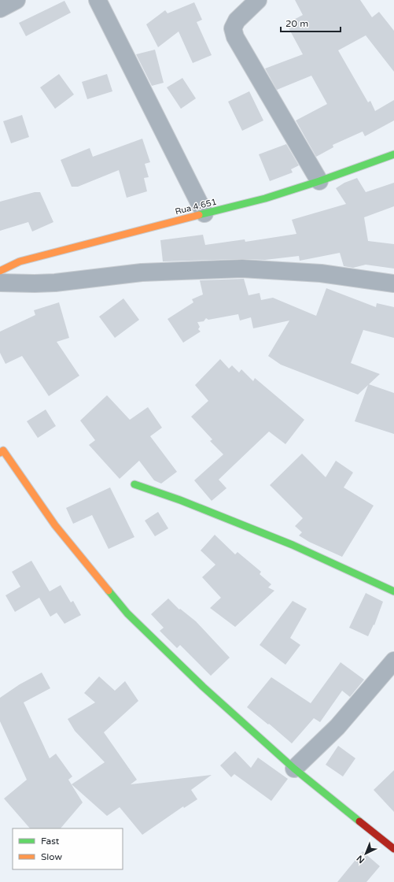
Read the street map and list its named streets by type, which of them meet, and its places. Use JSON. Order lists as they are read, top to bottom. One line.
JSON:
{"streets":{"street":["Rua 4.651"]},"legend":["Fast","Slow"],"scale_bar":"20 m","north":"bottom left"}
